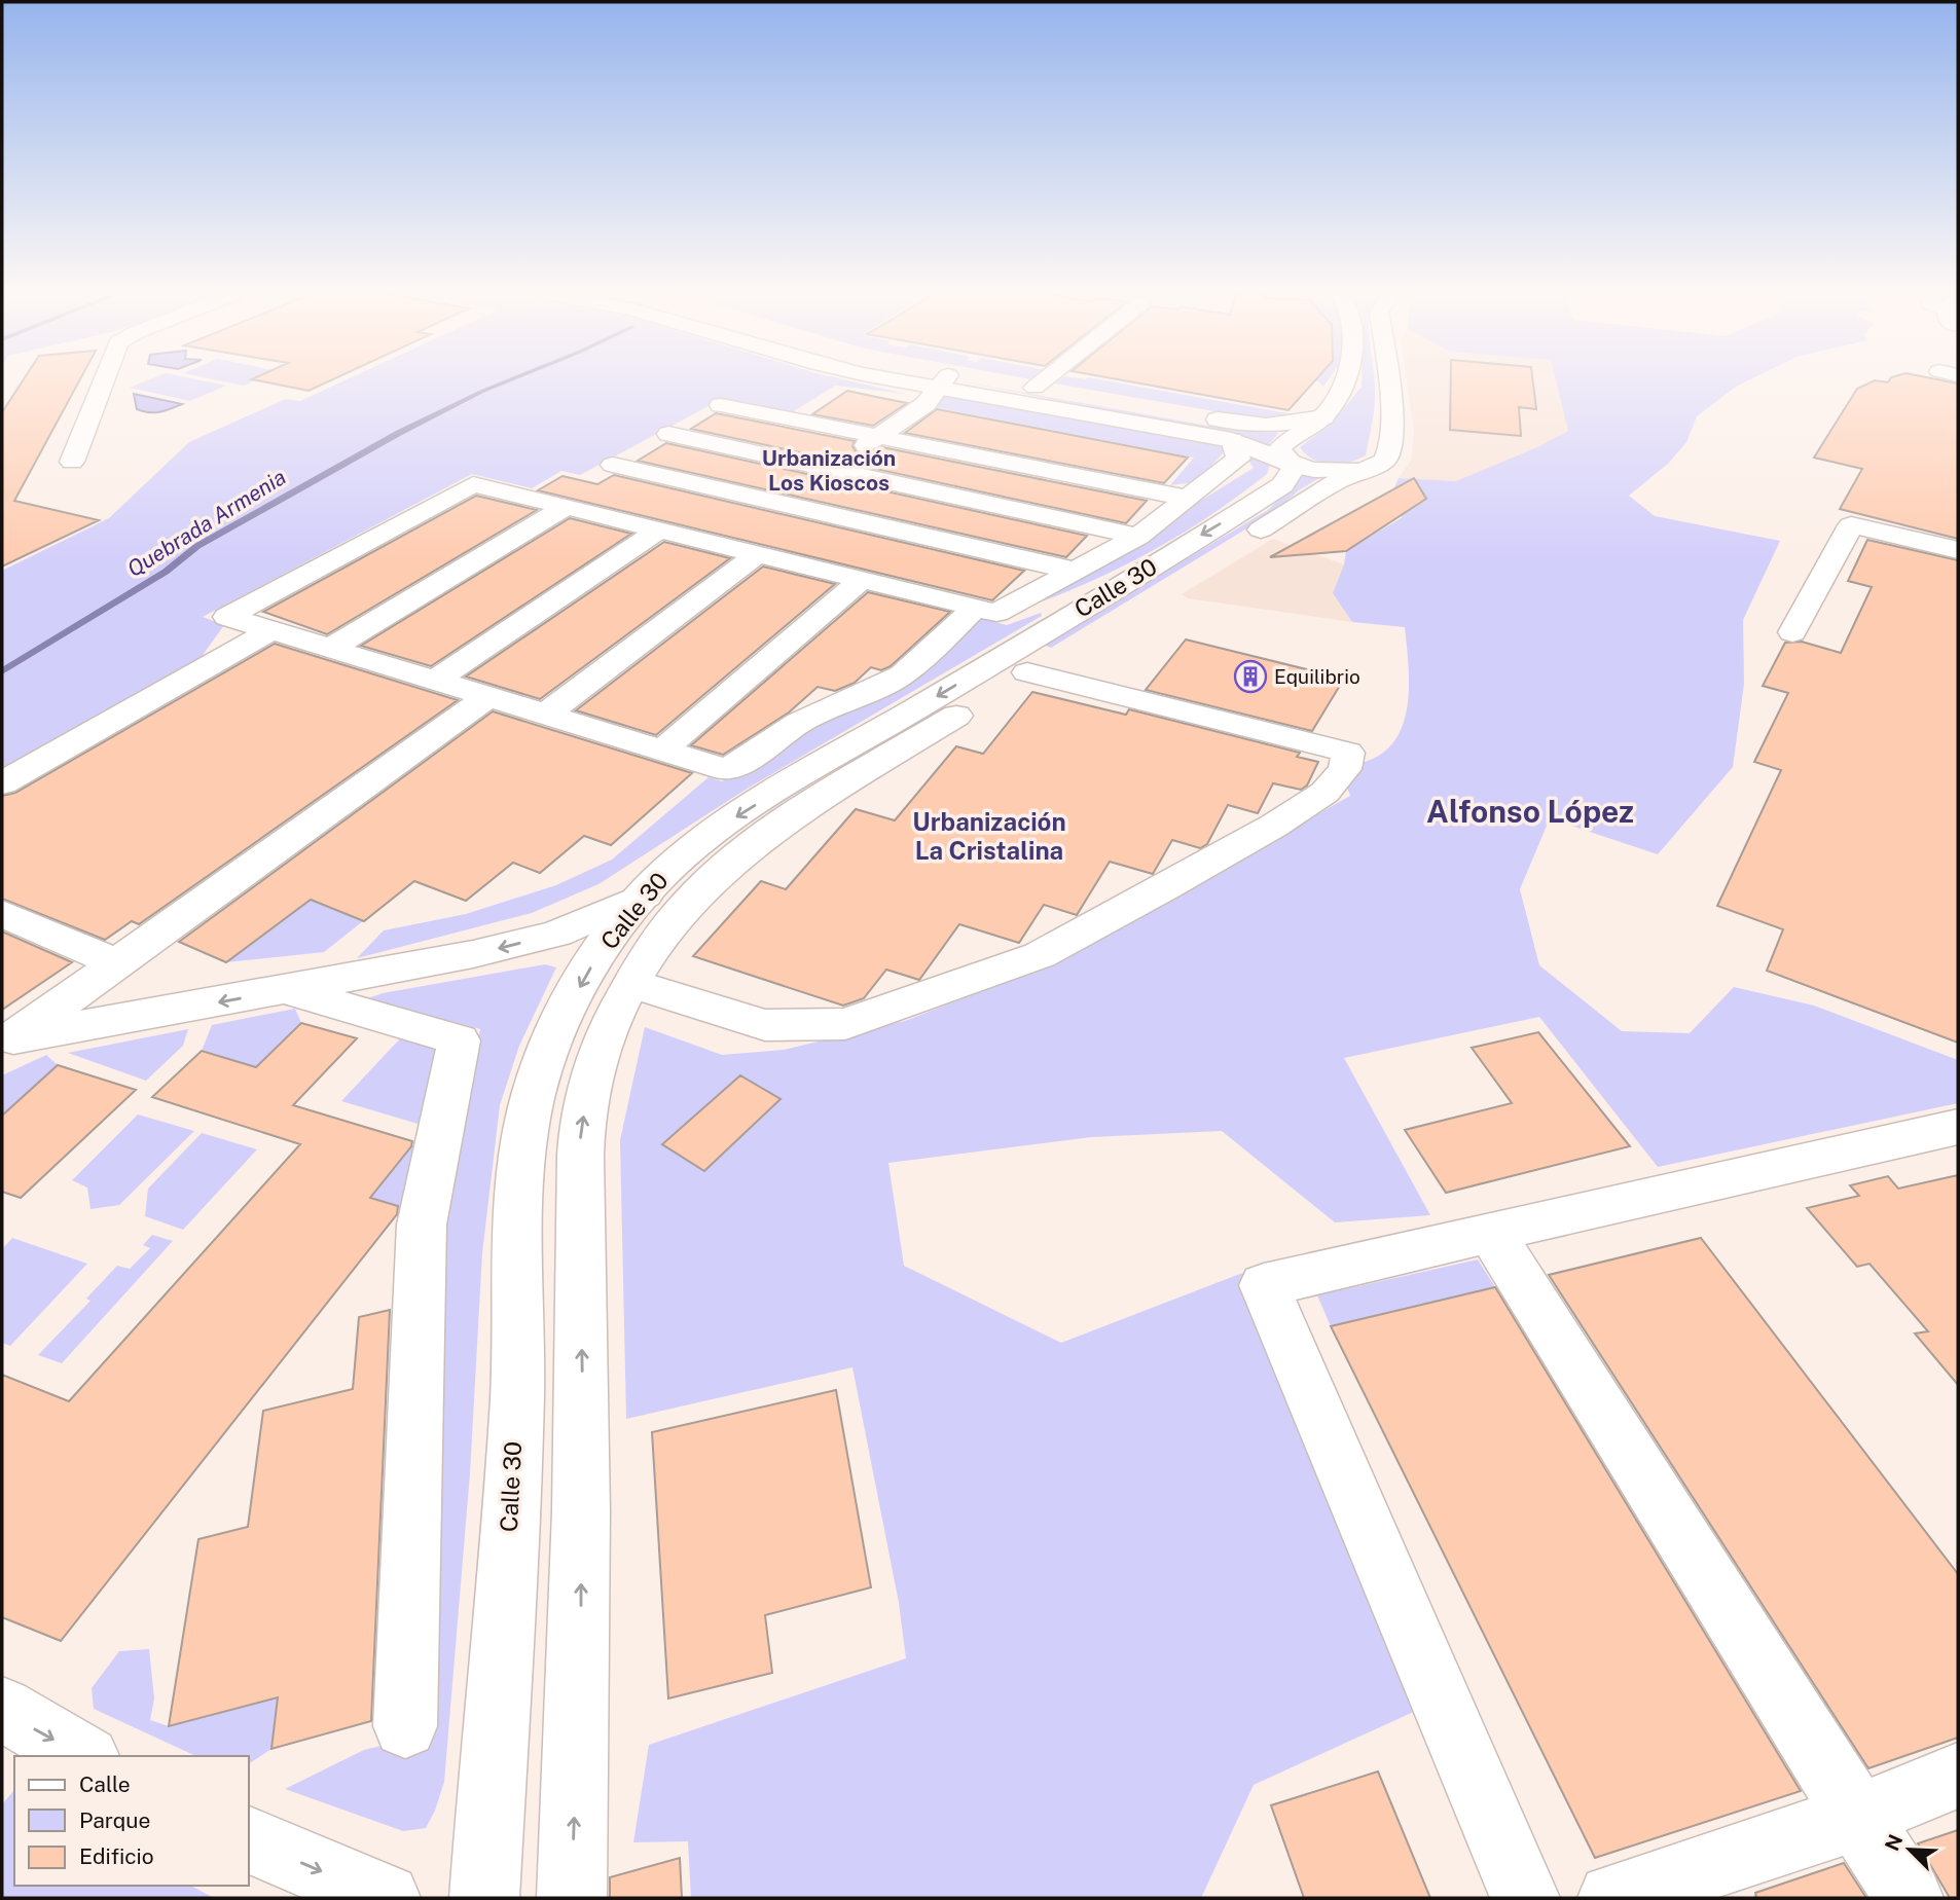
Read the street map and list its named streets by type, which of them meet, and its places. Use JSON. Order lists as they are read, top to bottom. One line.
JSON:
{"streets":{"street":["Calle 30"]},"districts":["Urbanización Los Kioscos","Alfonso López","Urbanización La Cristalina"],"water":["Quebrada Armenia"],"places":{"building":["Equilibrio"]},"legend":["Calle","Parque","Edificio"],"north":"top left"}
